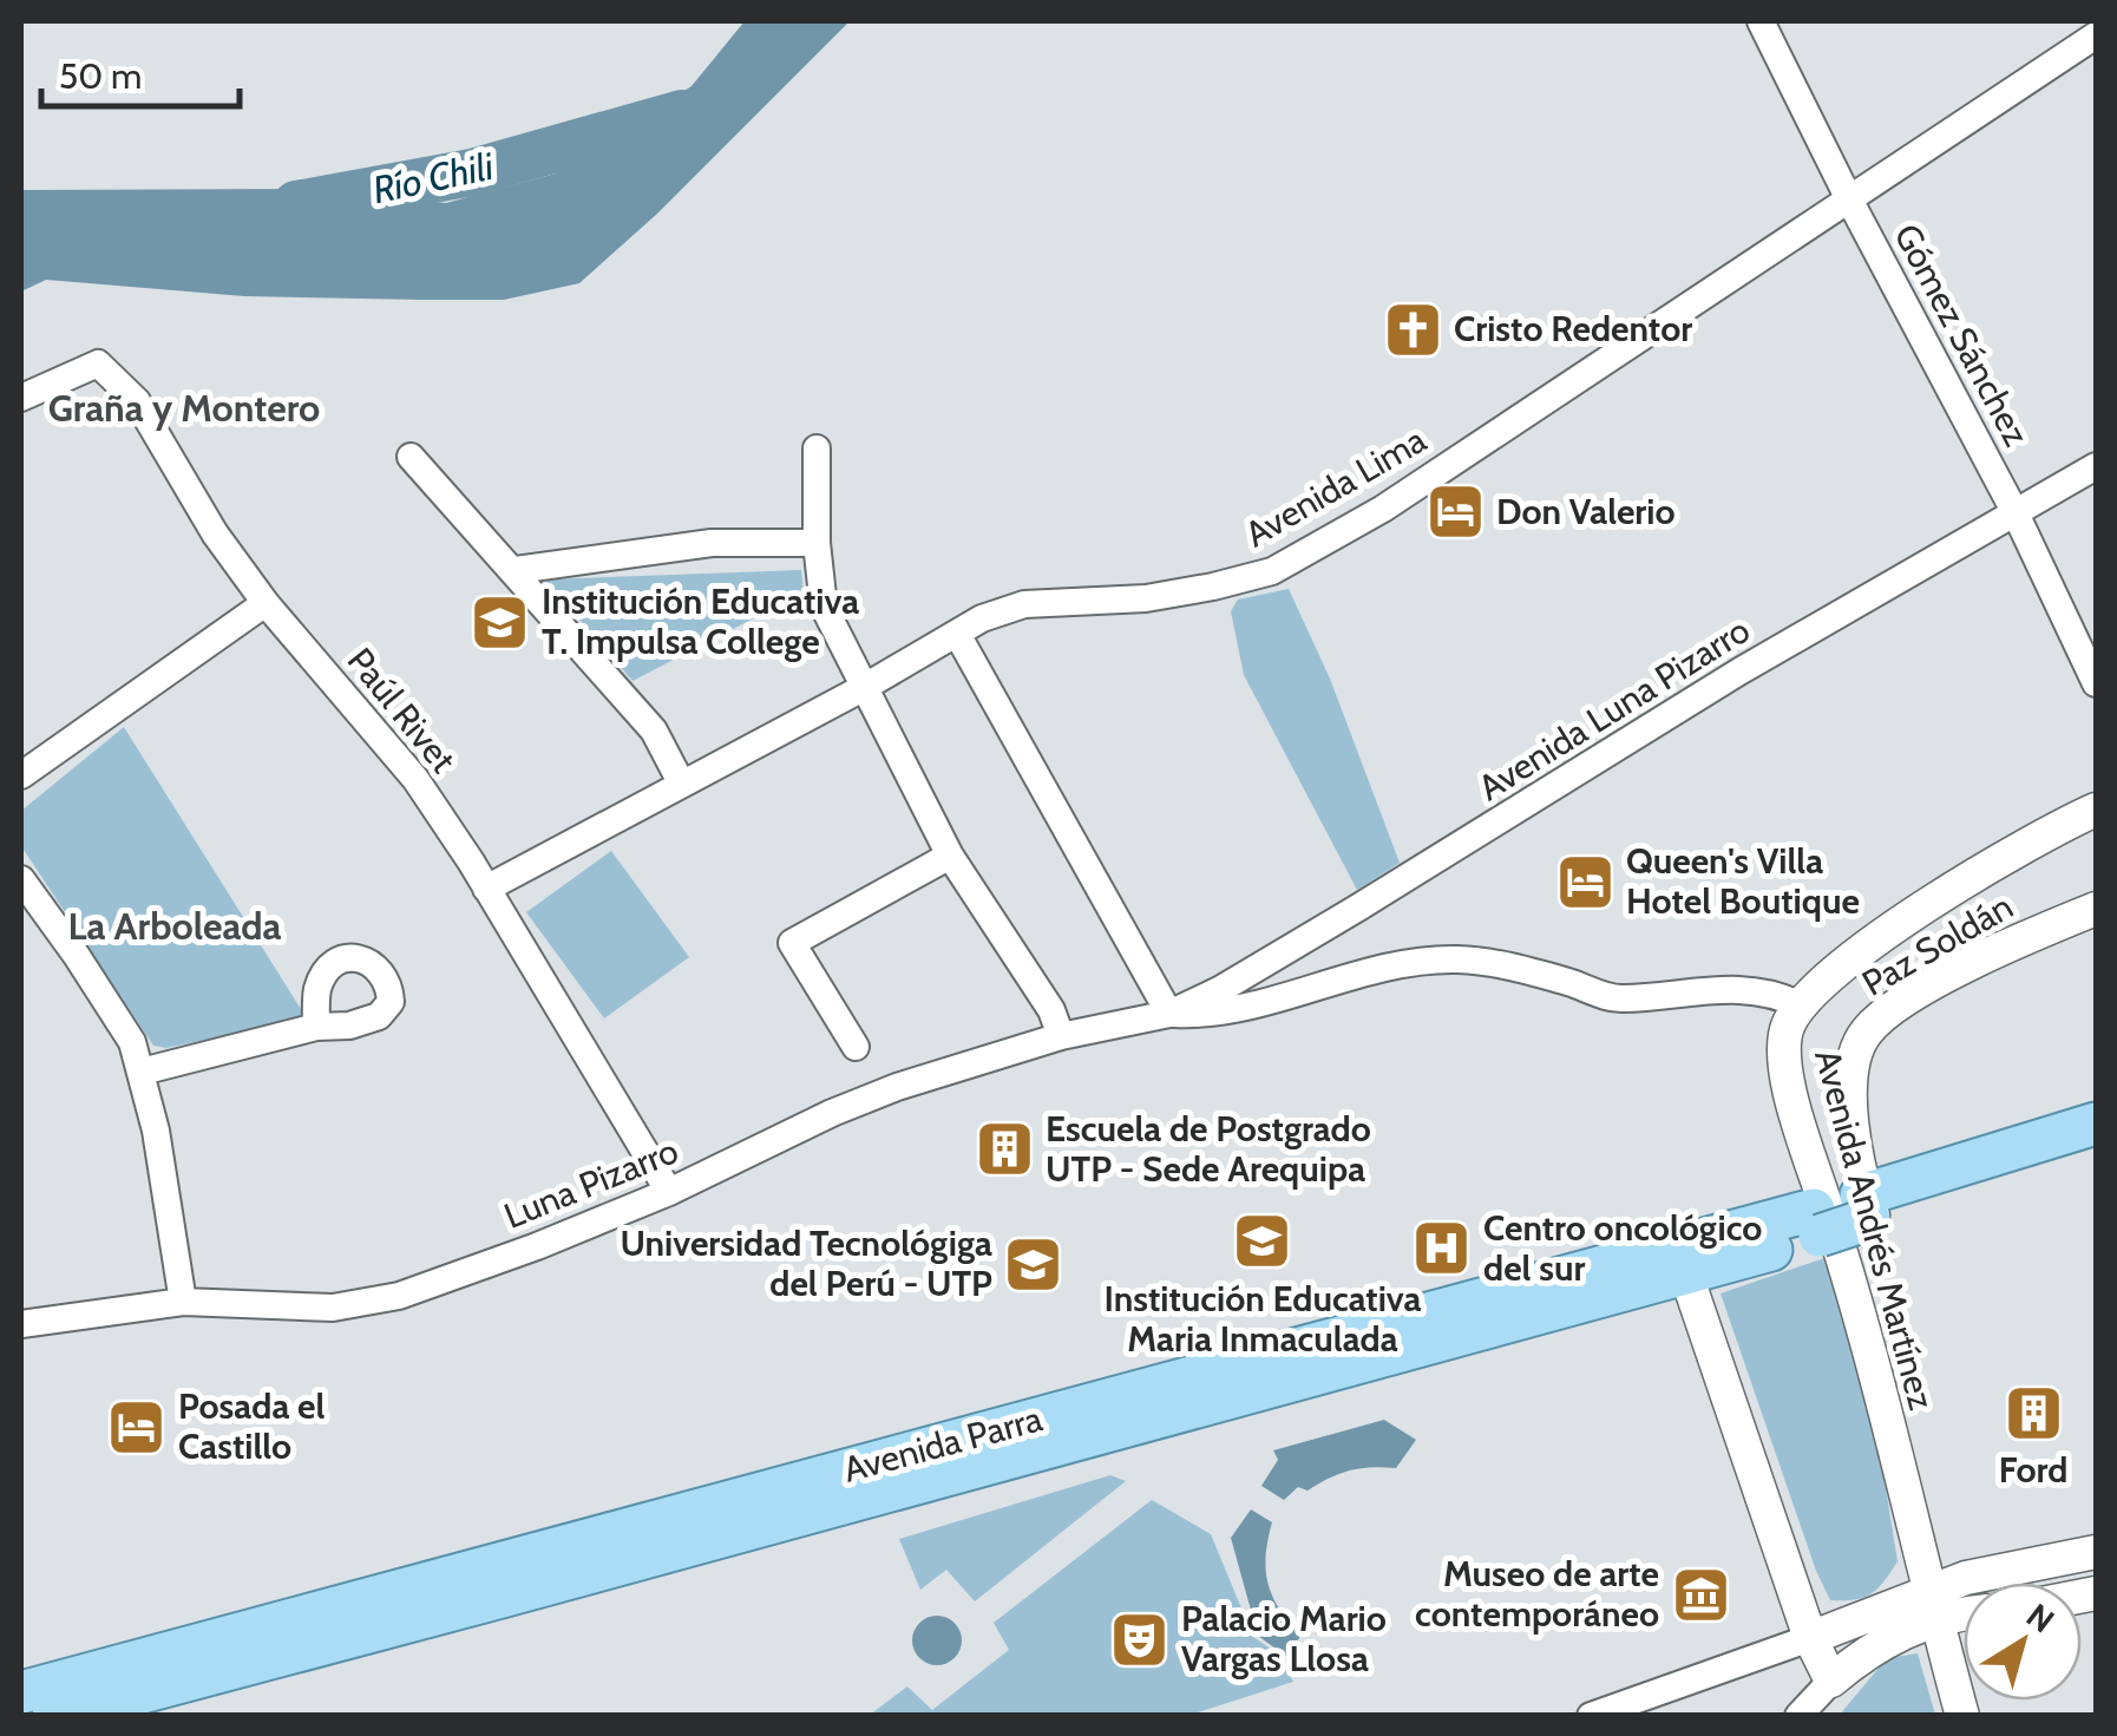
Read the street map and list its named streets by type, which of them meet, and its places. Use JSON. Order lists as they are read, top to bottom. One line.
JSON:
{"streets":{"main road":["Avenida Parra"],"street":["Gómez Sánchez","Avenida Lima","Avenida Luna Pizarro","Paúl Rivet","Paz Soldán","Luna Pizarro","Avenida Andrés Martínez"]},"crossings":[["Gómez Sánchez","Avenida Lima"],["Gómez Sánchez","Avenida Luna Pizarro"],["Avenida Lima","Paúl Rivet"],["Avenida Luna Pizarro","Luna Pizarro"],["Paúl Rivet","Luna Pizarro"],["Paz Soldán","Avenida Parra"]],"districts":["Graña y Montero","La Arboleada"],"water":["Río Chili"],"places":{"church":["Cristo Redentor"],"hotel":["Don Valerio","Queen's Villa Hotel Boutique","Posada el Castillo"],"school or university":["Institución Educativa T. Impulsa College","Institución Educativa Maria Inmaculada","Universidad Tecnológiga del Perú - UTP"],"building":["Escuela de Postgrado UTP - Sede Arequipa","Ford"],"hospital":["Centro oncológico del sur"],"museum":["Museo de arte contemporáneo"],"theatre":["Palacio Mario Vargas Llosa"]},"scale_bar":"50 m","north":"top right"}
